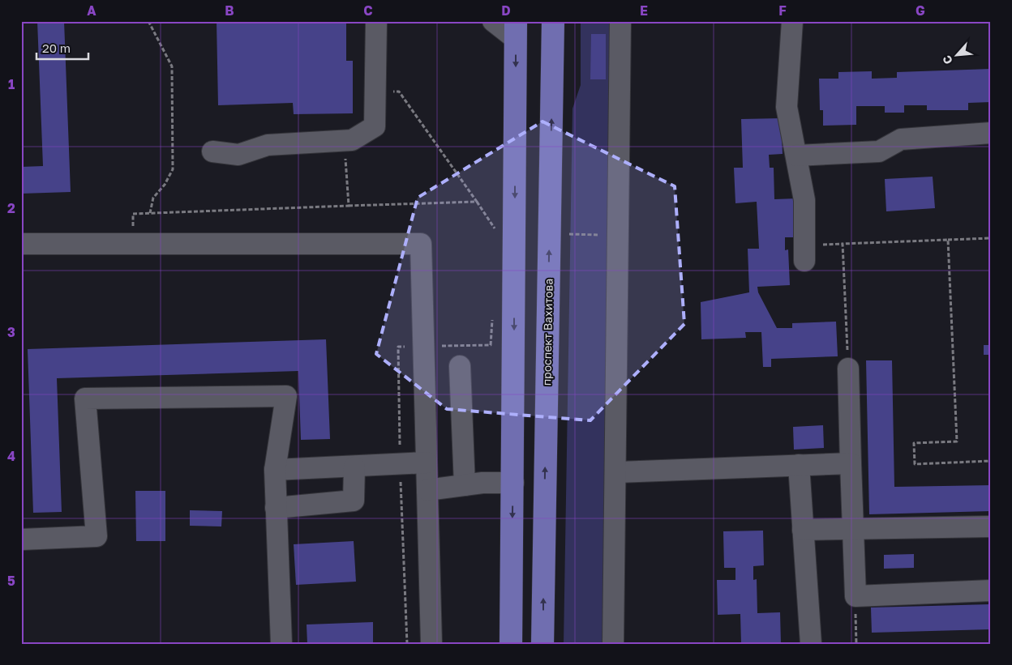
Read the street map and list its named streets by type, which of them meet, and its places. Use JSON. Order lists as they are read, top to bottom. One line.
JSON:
{"streets":{"main road":["проспект Вахитова"]},"scale_bar":"20 m","north":"bottom left","grid":{"columns":["A","B","C","D","E","F","G"],"rows":["1","2","3","4","5"]}}
